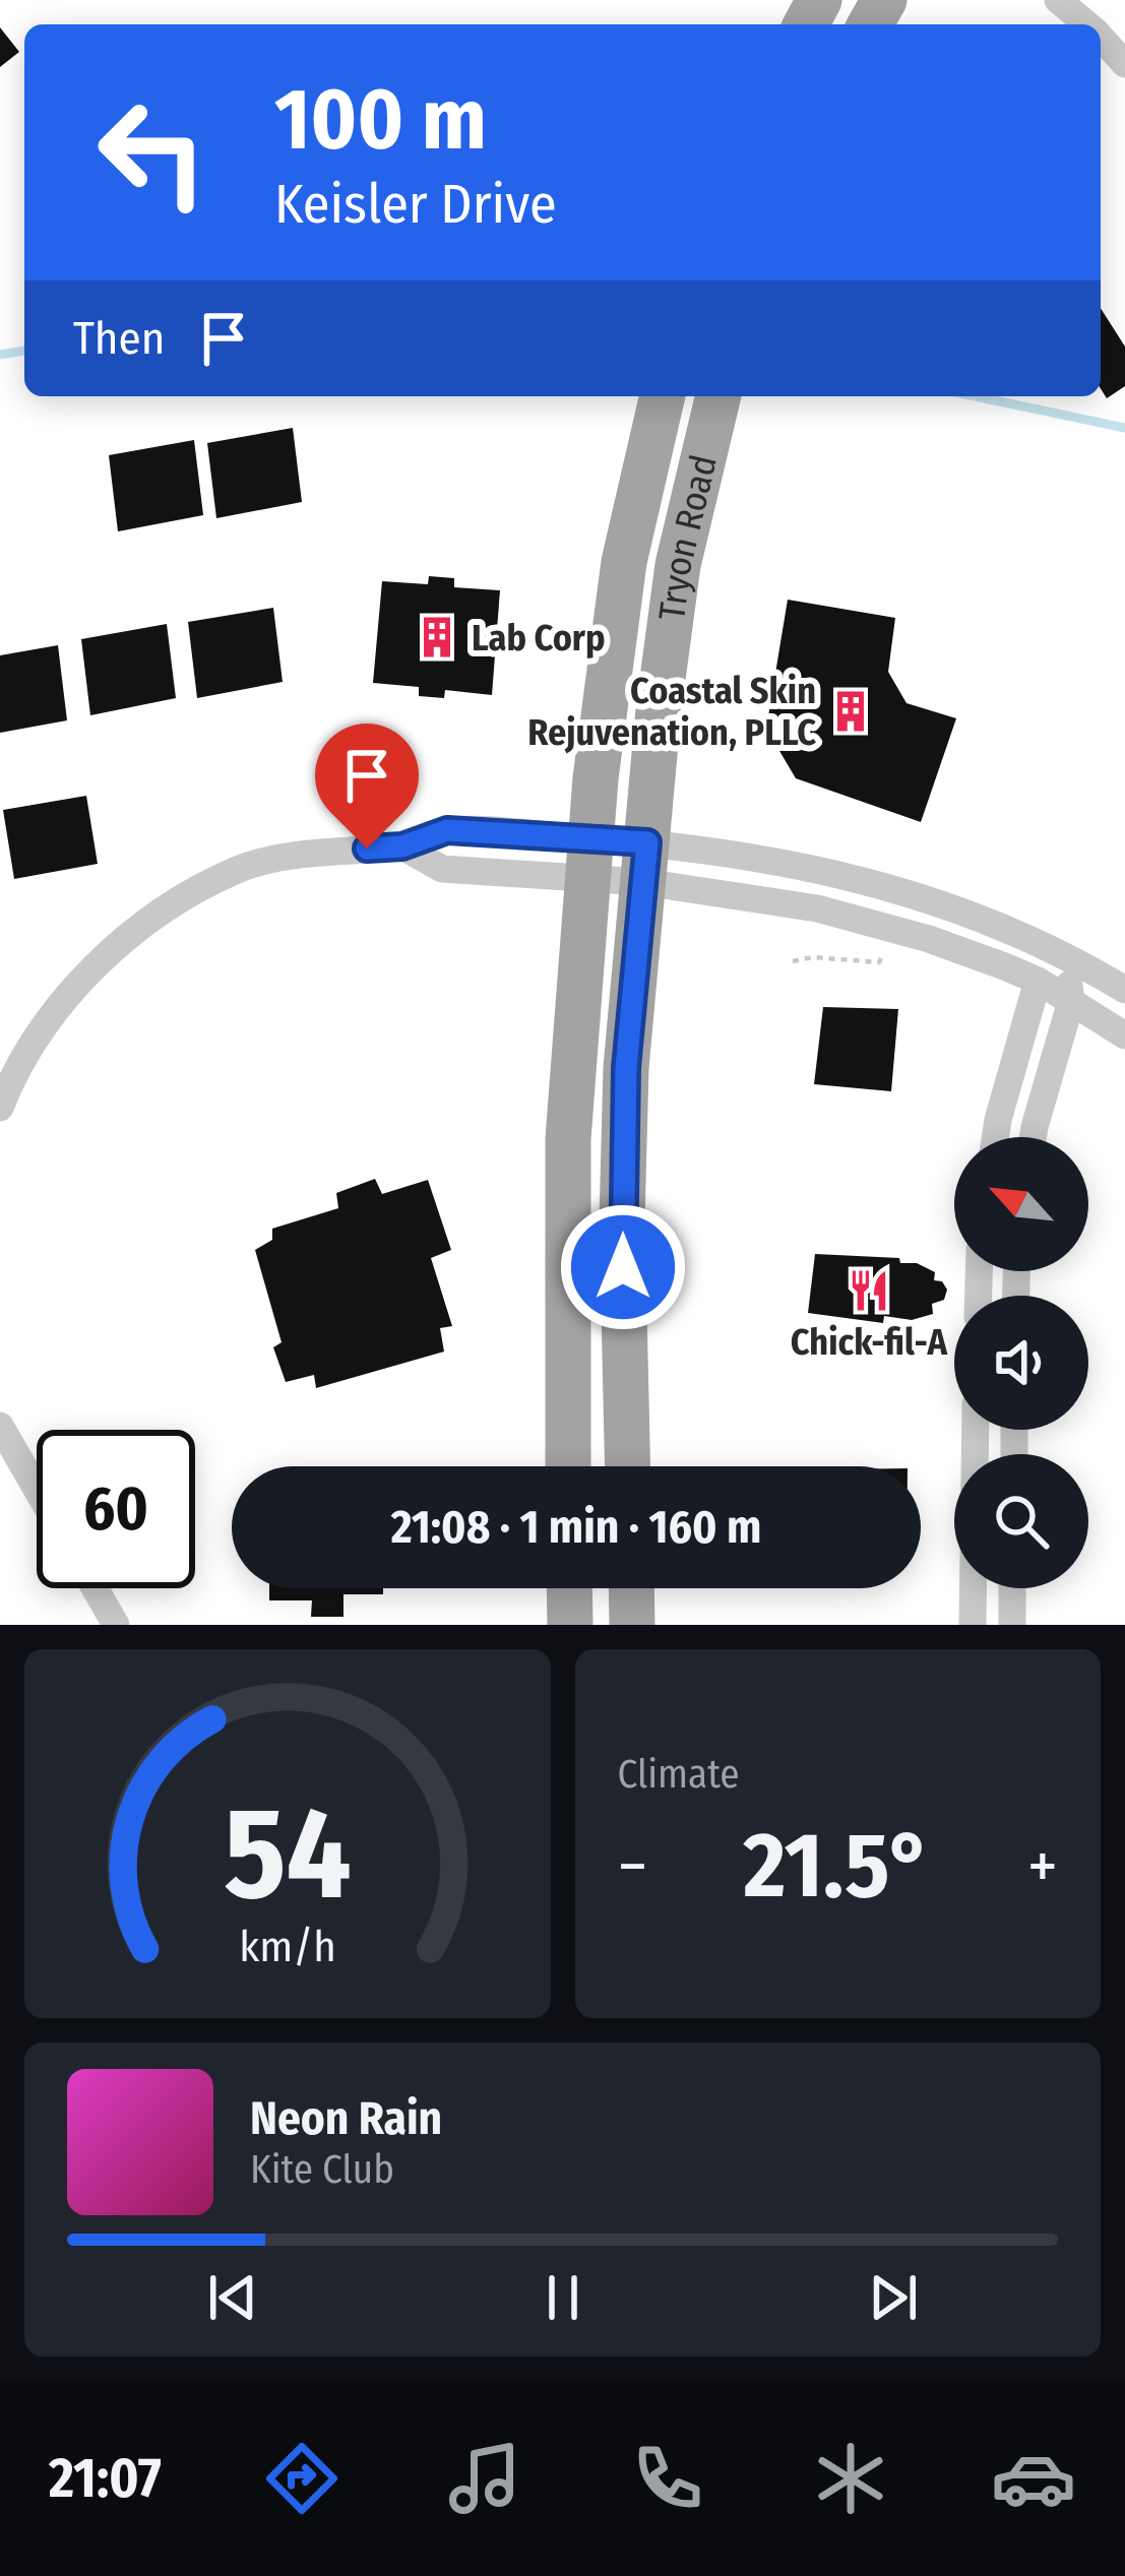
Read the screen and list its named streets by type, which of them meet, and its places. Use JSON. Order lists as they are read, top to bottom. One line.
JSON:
{"streets":{"main road":["Tryon Road"]},"places":{"building":["Lab Corp","Coastal Skin Rejuvenation, PLLC"],"restaurant":["Chick-fil-A"]},"north":"top left","page":{"turn":["100 m","Keisler Drive"],"then":"Then","limit":"60","trip":"21:08 · 1 min · 160 m","tile":"Climate","heat":["−","21.5°","+"],"song":["Neon Rain","Kite Club"],"tabs":"21:07","gauge":["54","km/h"]}}
